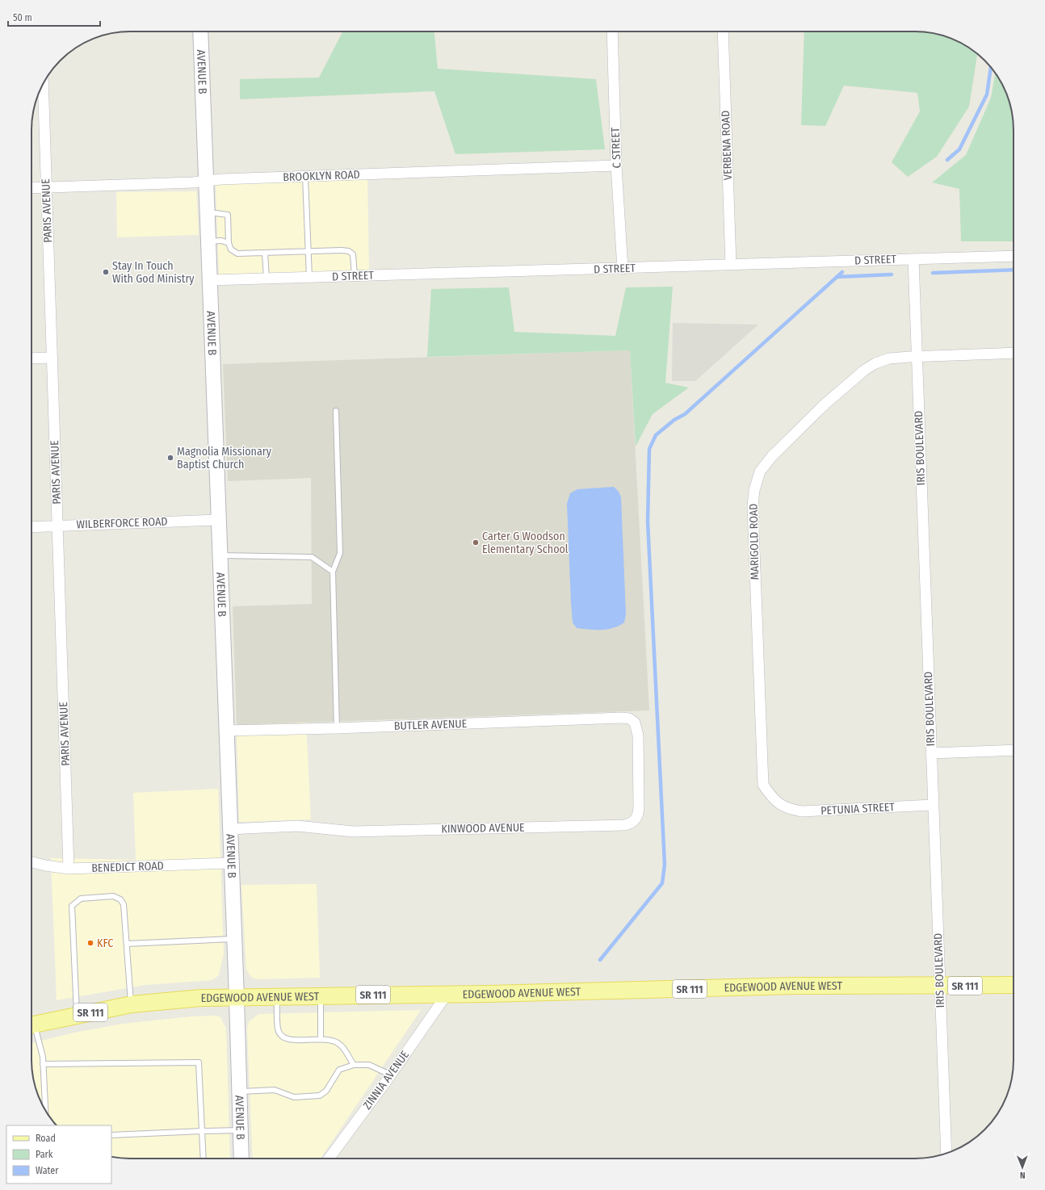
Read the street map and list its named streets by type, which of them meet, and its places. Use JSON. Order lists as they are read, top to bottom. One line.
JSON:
{"streets":{"main road":["AVENUE B","SR 111","EDGEWOOD AVENUE WEST"],"street":["VERBENA ROAD","C STREET","BROOKLYN ROAD","PARIS AVENUE","D STREET","IRIS BOULEVARD","WILBERFORCE ROAD","MARIGOLD ROAD","BUTLER AVENUE","PETUNIA STREET","KINWOOD AVENUE","BENEDICT ROAD","ZINNIA AVENUE"]},"crossings":[["AVENUE B","BROOKLYN ROAD"],["AVENUE B","D STREET"],["AVENUE B","WILBERFORCE ROAD"],["AVENUE B","BUTLER AVENUE"],["AVENUE B","KINWOOD AVENUE"],["AVENUE B","BENEDICT ROAD"],["AVENUE B","EDGEWOOD AVENUE WEST"],["VERBENA ROAD","D STREET"],["C STREET","BROOKLYN ROAD"],["C STREET","D STREET"],["BROOKLYN ROAD","PARIS AVENUE"],["PARIS AVENUE","WILBERFORCE ROAD"],["PARIS AVENUE","BENEDICT ROAD"],["D STREET","IRIS BOULEVARD"],["IRIS BOULEVARD","MARIGOLD ROAD"],["IRIS BOULEVARD","PETUNIA STREET"],["IRIS BOULEVARD","EDGEWOOD AVENUE WEST"],["MARIGOLD ROAD","PETUNIA STREET"],["BUTLER AVENUE","KINWOOD AVENUE"],["EDGEWOOD AVENUE WEST","ZINNIA AVENUE"]],"places":["Stay In Touch With God Ministry","Magnolia Missionary Baptist Church","Carter G Woodson Elementary School","KFC"],"legend":["Road","Park","Water"],"scale_bar":"50 m","north":"bottom"}
